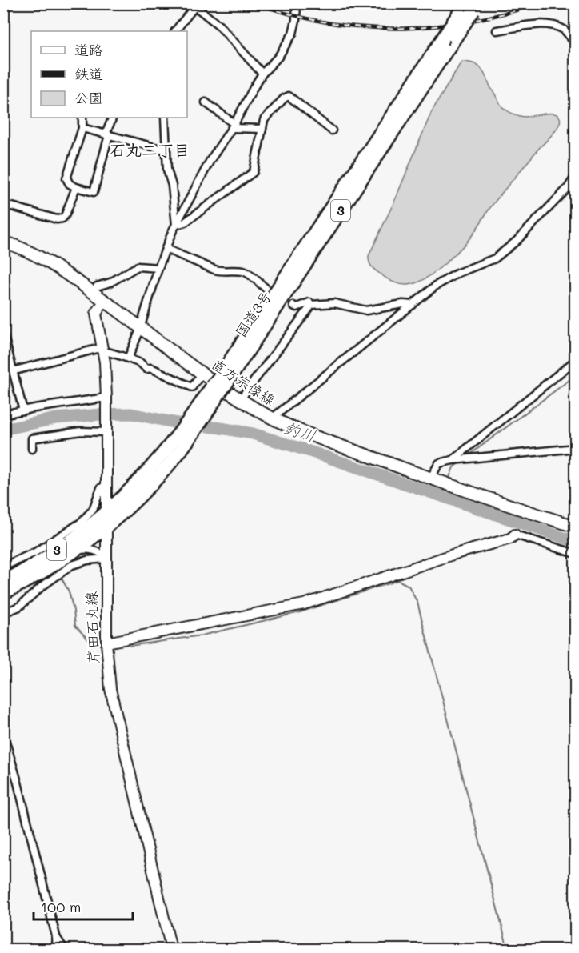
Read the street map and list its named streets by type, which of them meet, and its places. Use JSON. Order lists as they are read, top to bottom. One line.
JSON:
{"streets":{"highway":["3","国道3号"],"main road":["直方宗像線","芹田石丸線"]},"crossings":[["国道3号","芹田石丸線"],["直方宗像線","芹田石丸線"]],"districts":["石丸二丁目"],"water":["釣川"],"legend":["道路","鉄道","公園"],"scale_bar":"100 m"}
